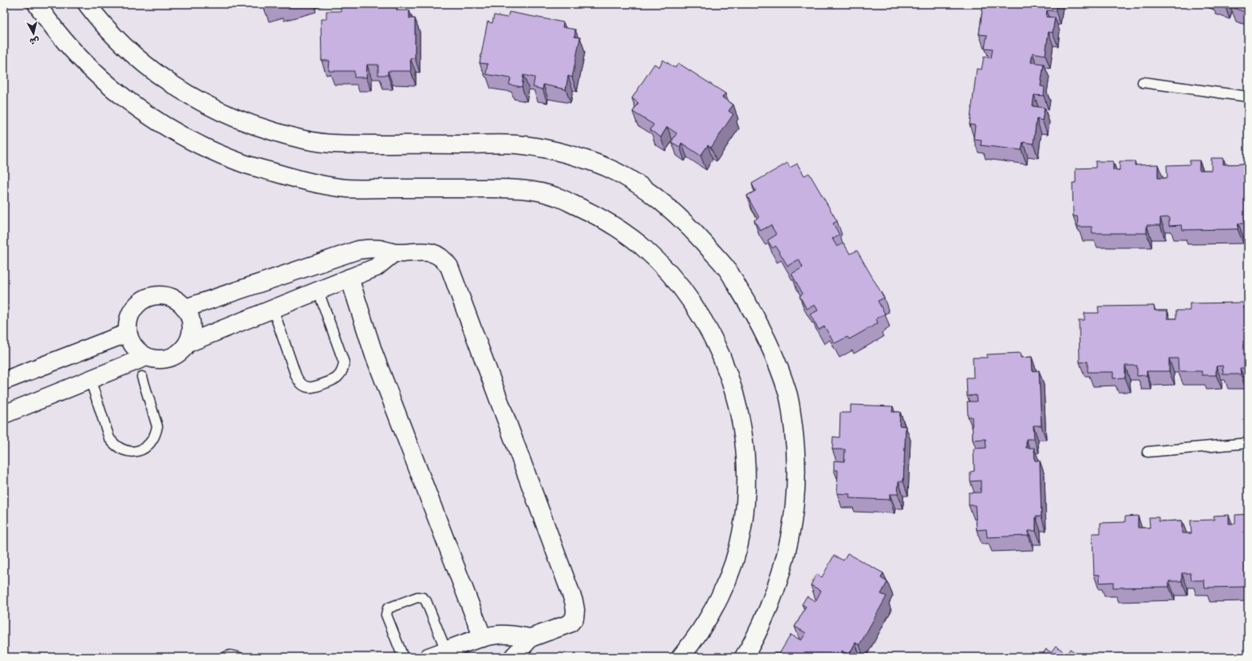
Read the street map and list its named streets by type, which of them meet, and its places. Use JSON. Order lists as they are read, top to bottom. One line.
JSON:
{"north":"bottom"}
